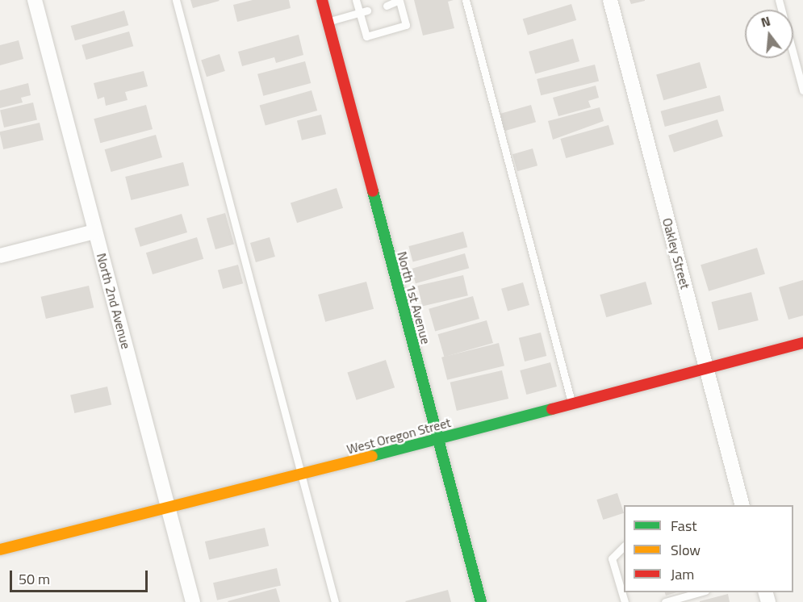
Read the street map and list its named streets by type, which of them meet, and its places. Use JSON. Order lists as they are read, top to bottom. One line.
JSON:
{"streets":{"street":["Oakley Street","North 1st Avenue","North 2nd Avenue","West Oregon Street"]},"crossings":[["Oakley Street","West Oregon Street"],["North 1st Avenue","West Oregon Street"],["North 2nd Avenue","West Oregon Street"]],"legend":["Fast","Slow","Jam"],"scale_bar":"50 m","north":"top"}
